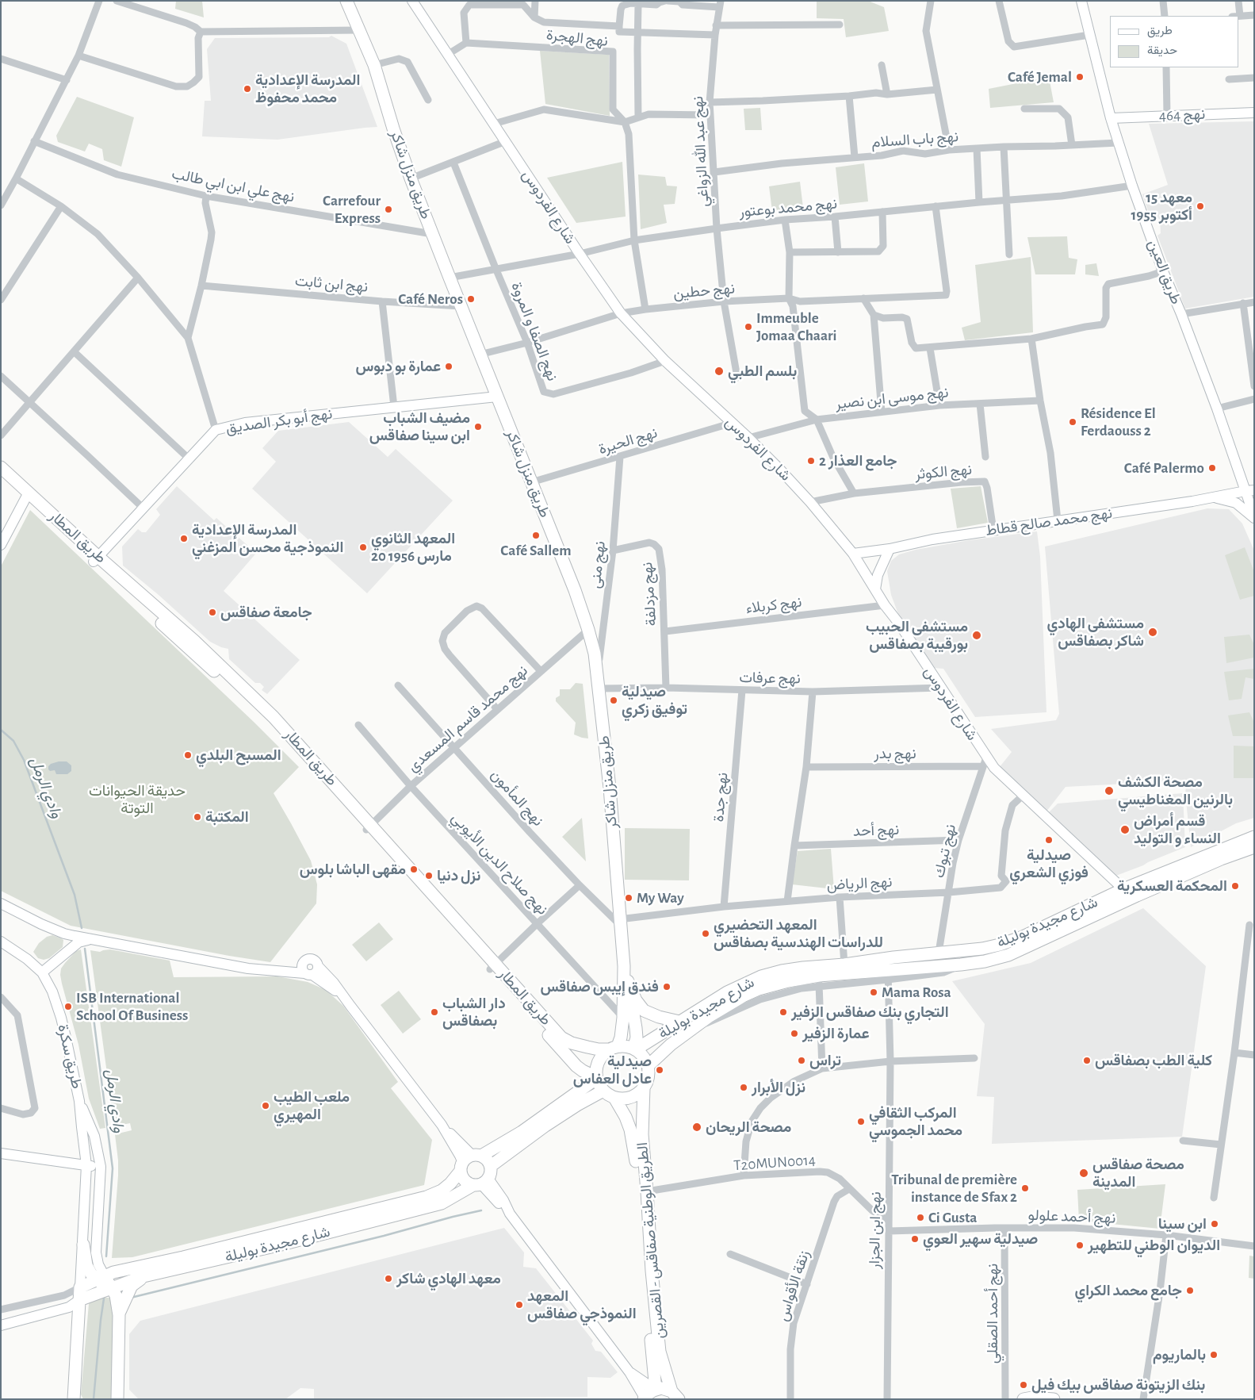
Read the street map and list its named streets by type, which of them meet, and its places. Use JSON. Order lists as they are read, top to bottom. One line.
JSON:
{"streets":{"main road":["طريق منزل شاكر","طريق المطار","شارع مجيدة بوليلة","الطريق الوطنية صفاقس - القصرين"],"street":["نهج الهجرة","نهج 464","نهج باب السلام","نهج عبد الله الزواغي","نهج علي ابن ابي طالب","شارع الفردوس","نهج محمد بوعتور","طريق العين","نهج ابن ثابت","نهج حطين","نهج الصفا و المروة","نهج موسى ابن نصير","نهج أبو بكر الصديق","نهج الحيرة","نهج الكوثر","نهج محمد صالح قطاط","نهج منى","نهج مزدلفة","نهج كربلاء","نهج عرفات","نهج محمد قاسم المسعدي","نهج بدر","نهج جدة","نهج المأمون","نهج أحد","نهج تبوك","نهج صلاح الدين الأيوبي","نهج الرياض","طريق سكرة","T20MUN0014","نهج أحمد علولو","نهج ابن الجزار","زنقة الأقواس","نهج أحمد الصقلي"]},"crossings":[["نهج الهجرة","نهج محمد بوعتور"],["نهج الهجرة","نهج حطين"],["نهج 464","طريق العين"],["نهج باب السلام","نهج عبد الله الزواغي"],["نهج باب السلام","طريق العين"],["نهج عبد الله الزواغي","نهج محمد بوعتور"],["نهج عبد الله الزواغي","نهج حطين"],["طريق منزل شاكر","نهج علي ابن ابي طالب"],["طريق منزل شاكر","نهج محمد بوعتور"],["طريق منزل شاكر","نهج ابن ثابت"],["طريق منزل شاكر","نهج حطين"],["طريق منزل شاكر","نهج أبو بكر الصديق"],["طريق منزل شاكر","نهج الحيرة"],["طريق منزل شاكر","طريق المطار"],["طريق منزل شاكر","نهج منى"],["طريق منزل شاكر","نهج عرفات"],["طريق منزل شاكر","نهج محمد قاسم المسعدي"],["طريق منزل شاكر","نهج المأمون"],["طريق منزل شاكر","نهج صلاح الدين الأيوبي"],["طريق منزل شاكر","نهج الرياض"],["طريق منزل شاكر","شارع مجيدة بوليلة"],["طريق منزل شاكر","الطريق الوطنية صفاقس - القصرين"],["شارع الفردوس","نهج محمد بوعتور"],["شارع الفردوس","نهج حطين"],["شارع الفردوس","نهج الصفا و المروة"],["شارع الفردوس","نهج موسى ابن نصير"],["شارع الفردوس","نهج الحيرة"],["شارع الفردوس","نهج الكوثر"],["شارع الفردوس","نهج محمد صالح قطاط"],["شارع الفردوس","نهج كربلاء"],["شارع الفردوس","نهج عرفات"],["شارع الفردوس","نهج بدر"],["شارع الفردوس","نهج تبوك"],["شارع الفردوس","نهج الرياض"],["شارع الفردوس","شارع مجيدة بوليلة"],["نهج محمد بوعتور","طريق العين"],["نهج محمد بوعتور","نهج حطين"],["نهج محمد بوعتور","نهج الصفا و المروة"],["طريق العين","نهج محمد صالح قطاط"],["نهج حطين","نهج الصفا و المروة"],["نهج أبو بكر الصديق","طريق المطار"],["نهج الحيرة","نهج منى"],["نهج الكوثر","نهج محمد صالح قطاط"],["طريق المطار","نهج محمد قاسم المسعدي"],["طريق المطار","شارع مجيدة بوليلة"],["طريق المطار","الطريق الوطنية صفاقس - القصرين"],["نهج منى","نهج مزدلفة"],["نهج مزدلفة","نهج كربلاء"],["نهج مزدلفة","نهج عرفات"],["نهج عرفات","نهج جدة"],["نهج محمد قاسم المسعدي","نهج المأمون"],["نهج محمد قاسم المسعدي","نهج صلاح الدين الأيوبي"],["نهج بدر","نهج تبوك"],["نهج جدة","نهج الرياض"],["نهج المأمون","نهج الرياض"],["نهج أحد","نهج تبوك"],["نهج تبوك","نهج الرياض"],["نهج تبوك","شارع مجيدة بوليلة"],["شارع مجيدة بوليلة","نهج ابن الجزار"],["شارع مجيدة بوليلة","الطريق الوطنية صفاقس - القصرين"],["T20MUN0014","نهج ابن الجزار"],["T20MUN0014","الطريق الوطنية صفاقس - القصرين"],["T20MUN0014","زنقة الأقواس"],["نهج أحمد علولو","نهج ابن الجزار"],["نهج أحمد علولو","نهج أحمد الصقلي"]],"water":["وادي الرمل"],"parks":["حديقة الحيوانات التوتة"],"places":["Café Jemal","المدرسة الإعدادية محمد محفوظ","معهد 15 أكتوبر 1955","Carrefour Express","Café Neros","Immeuble Jomaa Chaari","عمارة بو دبوس","بلسم الطبي","Résidence El Ferdaouss 2","مضيف الشباب ابن سينا صفاقس","جامع العذار 2","Café Palermo","Café Sallem","المدرسة الإعدادية النموذجية محسن المزغني","المعهد الثانوي 20 مارس 1956","جامعة صفاقس","مستشفى الهادي شاكر بصفاقس","مستشفى الحبيب بورقيبة بصفاقس","صيدلية توفيق زكري","المسبح البلدي","مصحة الكشف بالرنين المغناطيسي","المكتبة","قسم أمراض النساء و التوليد","صيدلية فوزي الشعري","مقهى الباشا بلوس","نزل دنيا","المحكمة العسكرية","My Way","المعهد التحضيري للدراسات الهندسية بصفاقس","فندق إيبس صفاقس","Mama Rosa","ISB International School Of Business","دار الشباب بصفاقس","التجاري بنك صفاقس الزفير","عمارة الزفير","تراس","كلية الطب بصفاقس","صيدلية عادل العفاس","نزل الأبرار","ملعب الطيب المهيري","المركب الثقافي محمد الجموسي","مصحة الريحان","مصحة صفاقس المدينة","Tribunal de première instance de Sfax 2","Ci Gusta","ابن سينا","صيدلية سهير العوي","الديوان الوطني للتطهير","معهد الهادي شاكر","جامع محمد الكراي","المعهد النموذجي صفاقس","بالماريوم","بنك الزيتونة صفاقس بيك فيل"],"legend":["طريق","حديقة"]}
